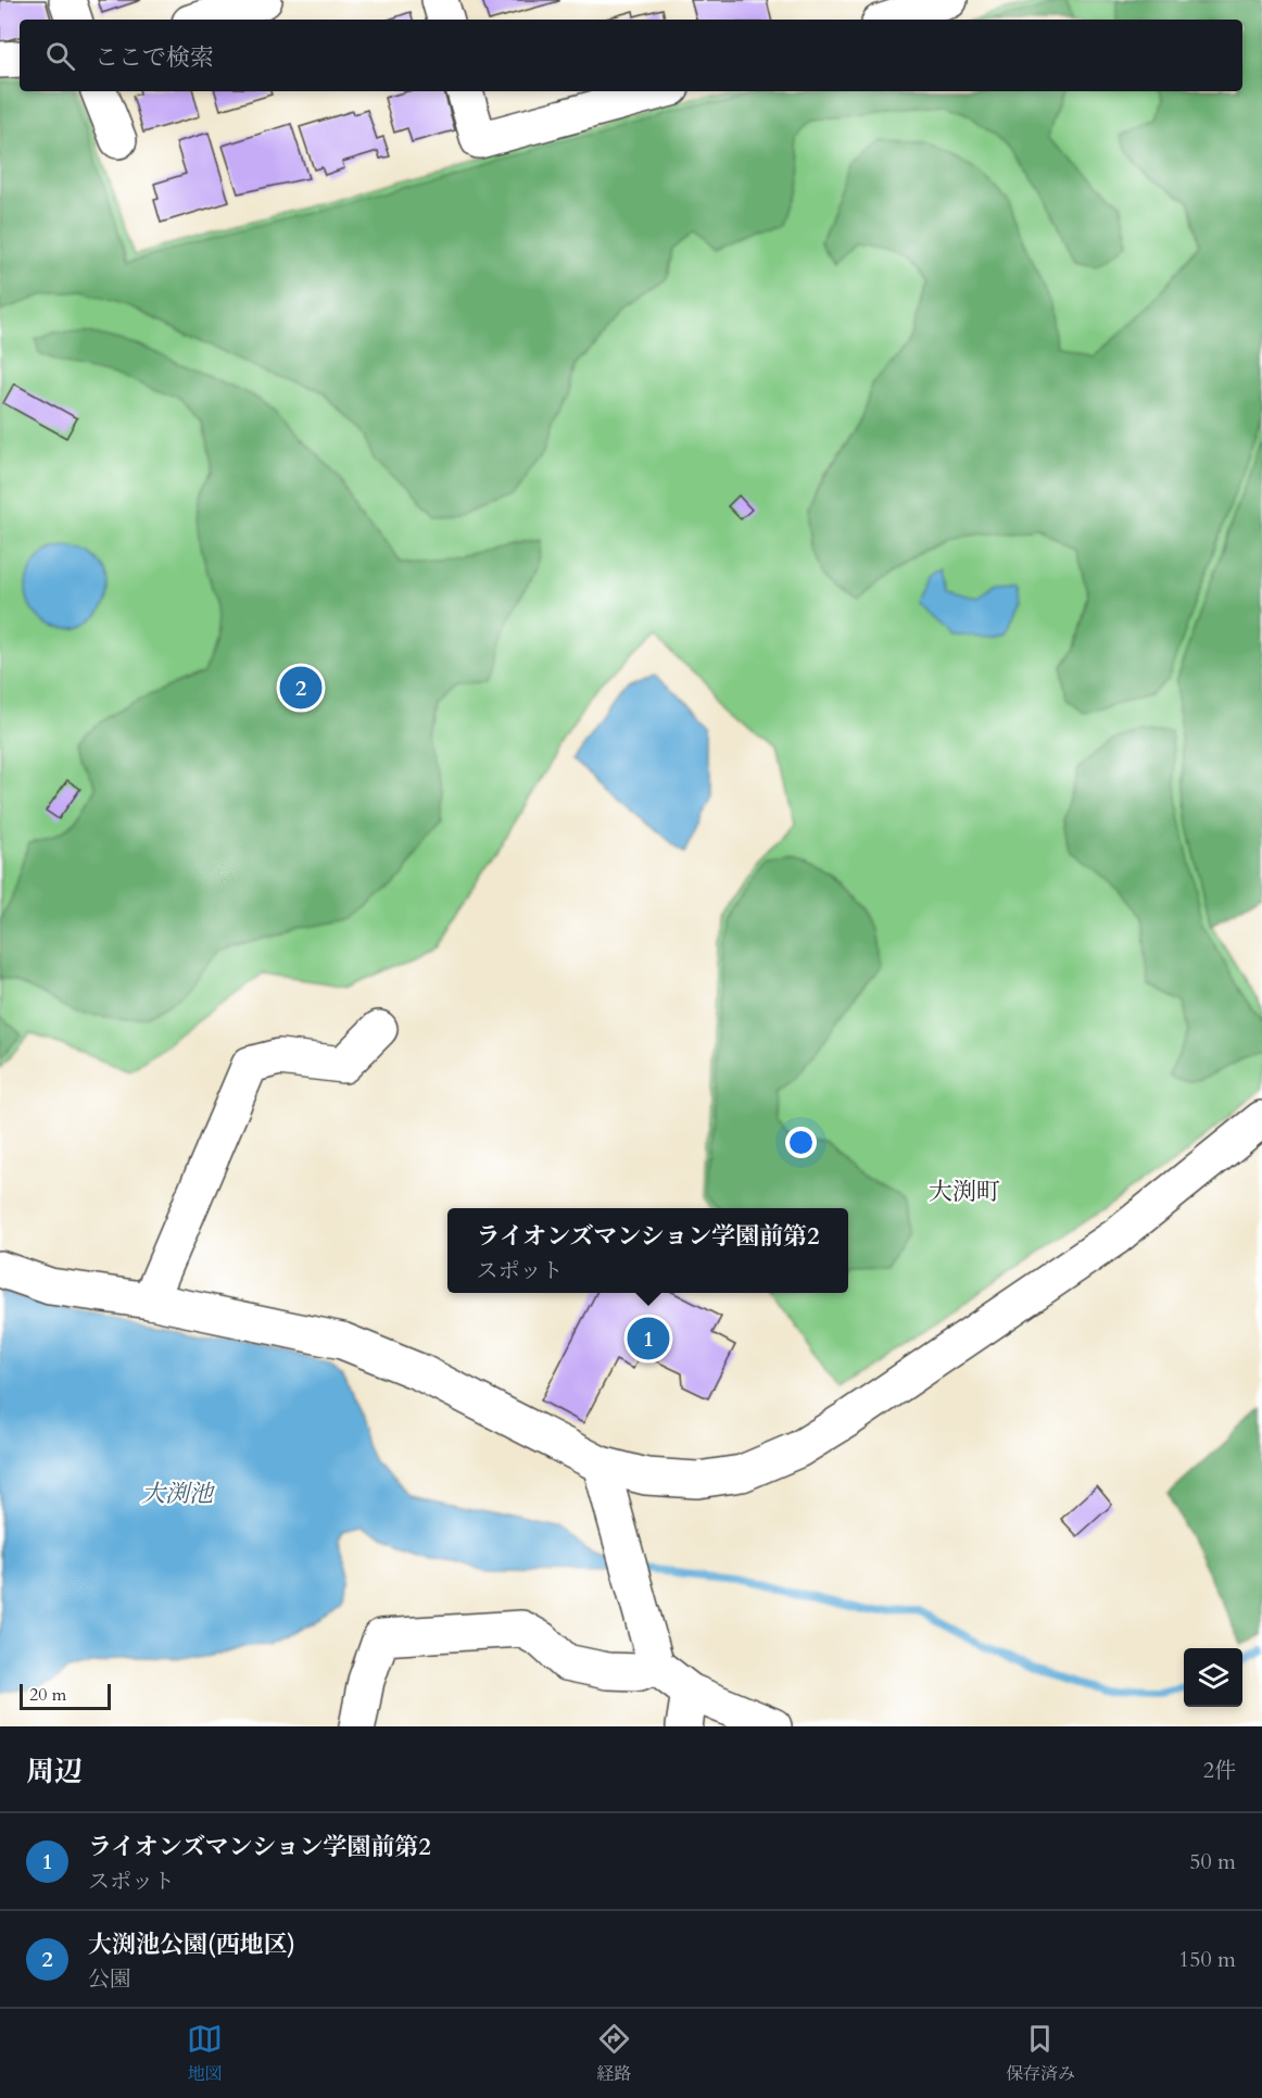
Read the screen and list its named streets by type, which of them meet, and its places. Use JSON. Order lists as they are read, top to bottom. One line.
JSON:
{"districts":["大渕町"],"water":["大渕池"],"scale_bar":"20 m","page":{"search":"ここで検索","pins":["2","1"],"popup":["ライオンズマンション学園前第2","スポット"],"scale":"20 m","heading":["周辺","2件"],"list":[{"mark":"1","name":"ライオンズマンション学園前第2","note":"スポット","value":"50 m"},{"mark":"2","name":"大渕池公園(西地区)","note":"公園","value":"150 m"}],"nav":["地図","経路","保存済み"]}}
